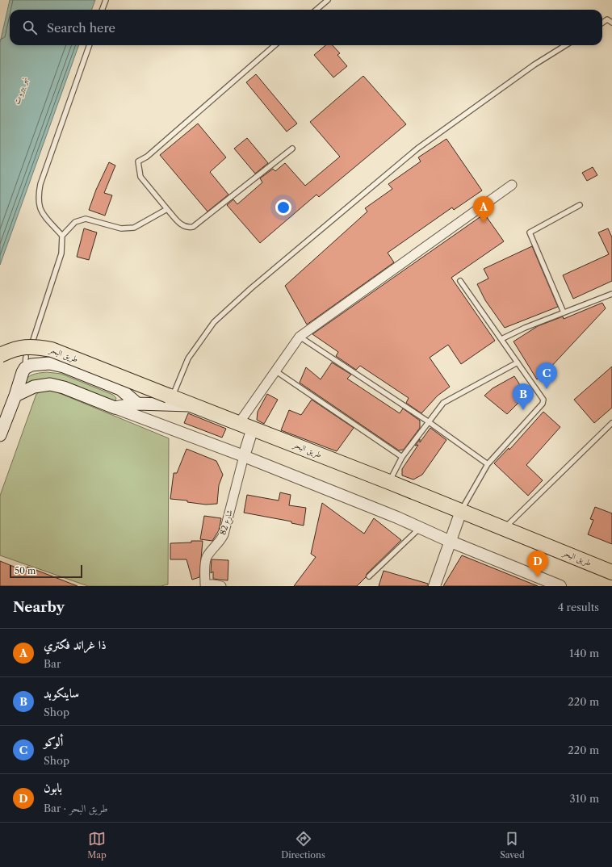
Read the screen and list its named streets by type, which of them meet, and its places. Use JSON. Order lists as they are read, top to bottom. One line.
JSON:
{"streets":{"highway":["طريق البحر"],"street":["شارع 82"]},"water":["نهر بيروت"],"scale_bar":"50 m","page":{"search":"Search here","pins":["A","C","B","D"],"scale":"50 m","heading":["Nearby","4 results"],"list":[{"mark":"A","name":"ذا غراند فكتري","note":"Bar","value":"140 m"},{"mark":"B","name":"ساينكوبد","note":"Shop","value":"220 m"},{"mark":"C","name":"ألوكو","note":"Shop","value":"220 m"},{"mark":"D","name":"بابون","note":"Bar · طريق البحر","value":"310 m"}],"nav":["Map","Directions","Saved"]}}
